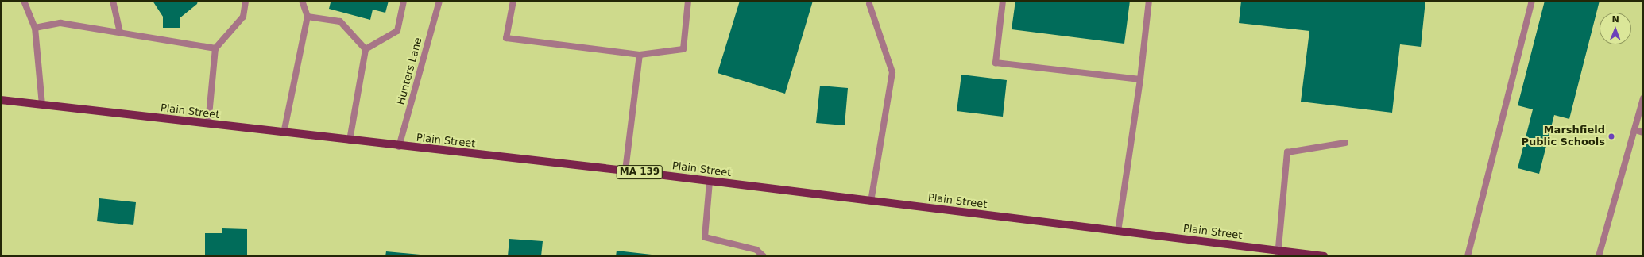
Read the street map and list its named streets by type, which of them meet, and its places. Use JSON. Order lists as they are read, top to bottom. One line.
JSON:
{"streets":{"main road":["Plain Street","MA 139"],"street":["Hunters Lane"]},"crossings":[["Hunters Lane","Plain Street"]],"places":["Marshfield Public Schools"],"north":"top"}
